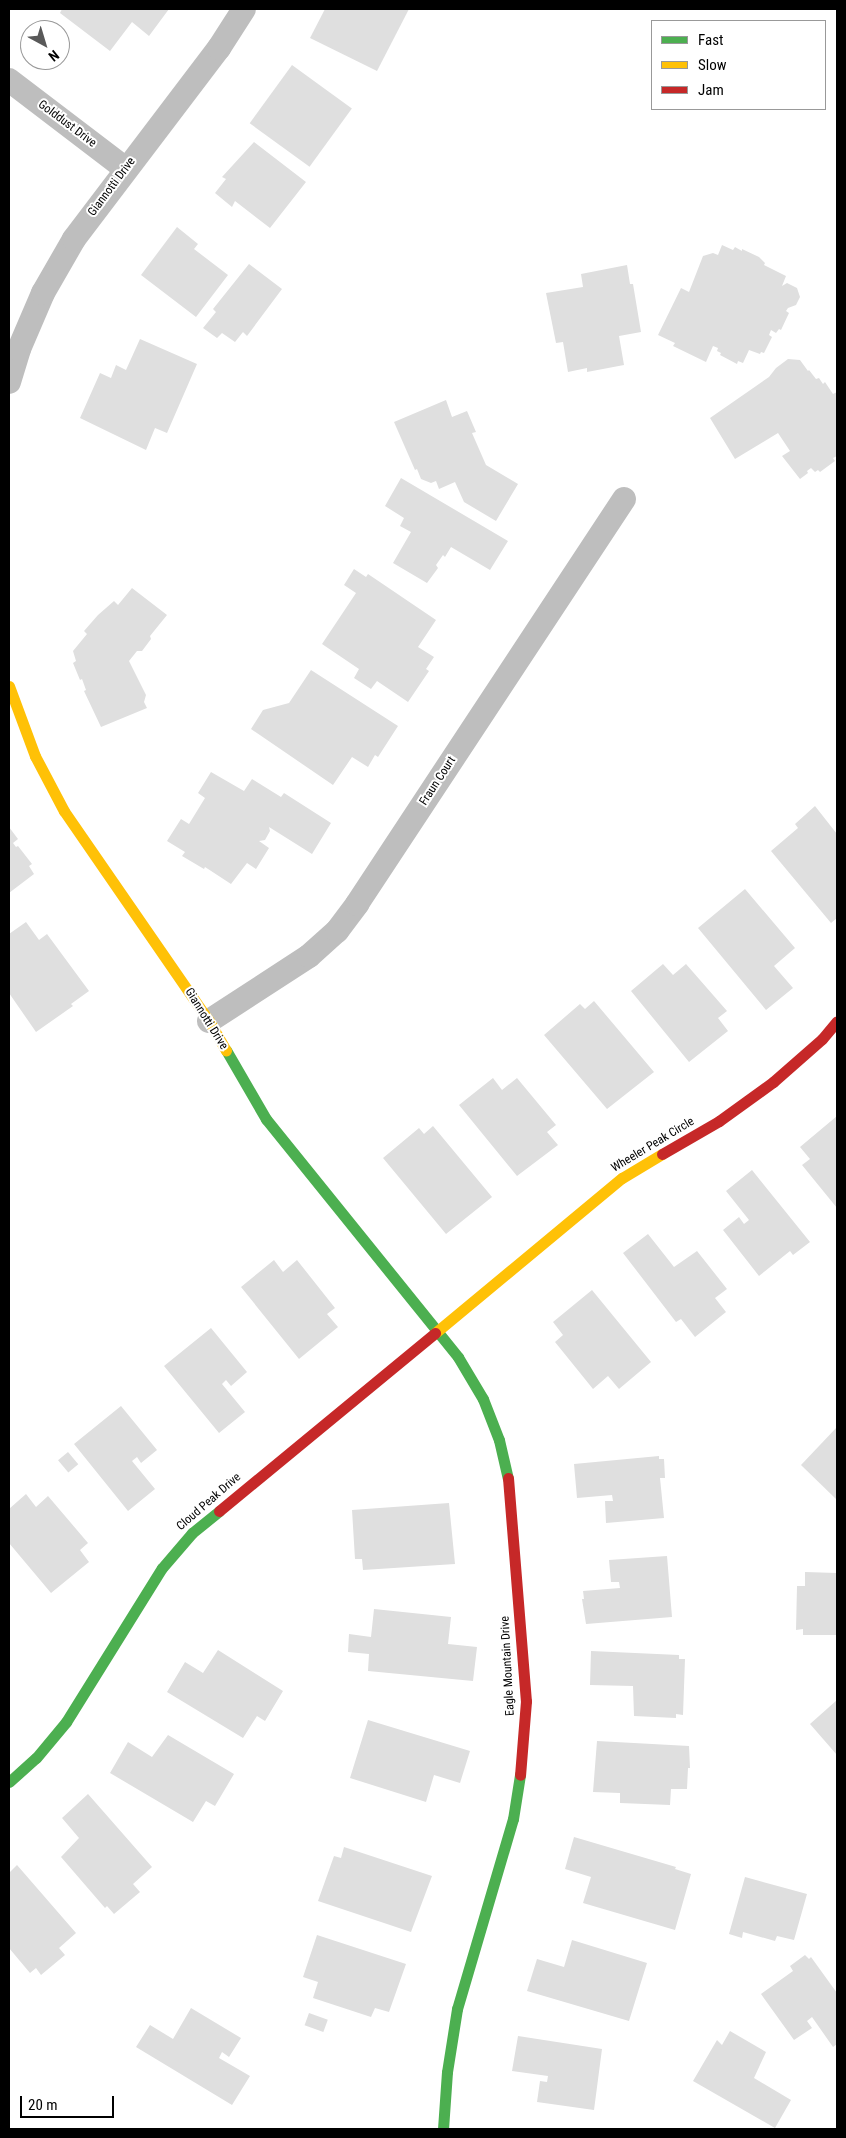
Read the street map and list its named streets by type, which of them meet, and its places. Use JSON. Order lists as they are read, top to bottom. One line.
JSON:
{"streets":{"street":["Golddust Drive","Giannotti Drive","Fraun Court","Wheeler Peak Circle","Cloud Peak Drive","Eagle Mountain Drive"]},"crossings":[["Golddust Drive","Giannotti Drive"],["Giannotti Drive","Fraun Court"],["Giannotti Drive","Wheeler Peak Circle"],["Giannotti Drive","Cloud Peak Drive"],["Giannotti Drive","Eagle Mountain Drive"],["Wheeler Peak Circle","Cloud Peak Drive"],["Wheeler Peak Circle","Eagle Mountain Drive"],["Cloud Peak Drive","Eagle Mountain Drive"]],"legend":["Fast","Slow","Jam"],"scale_bar":"20 m","north":"bottom right"}
